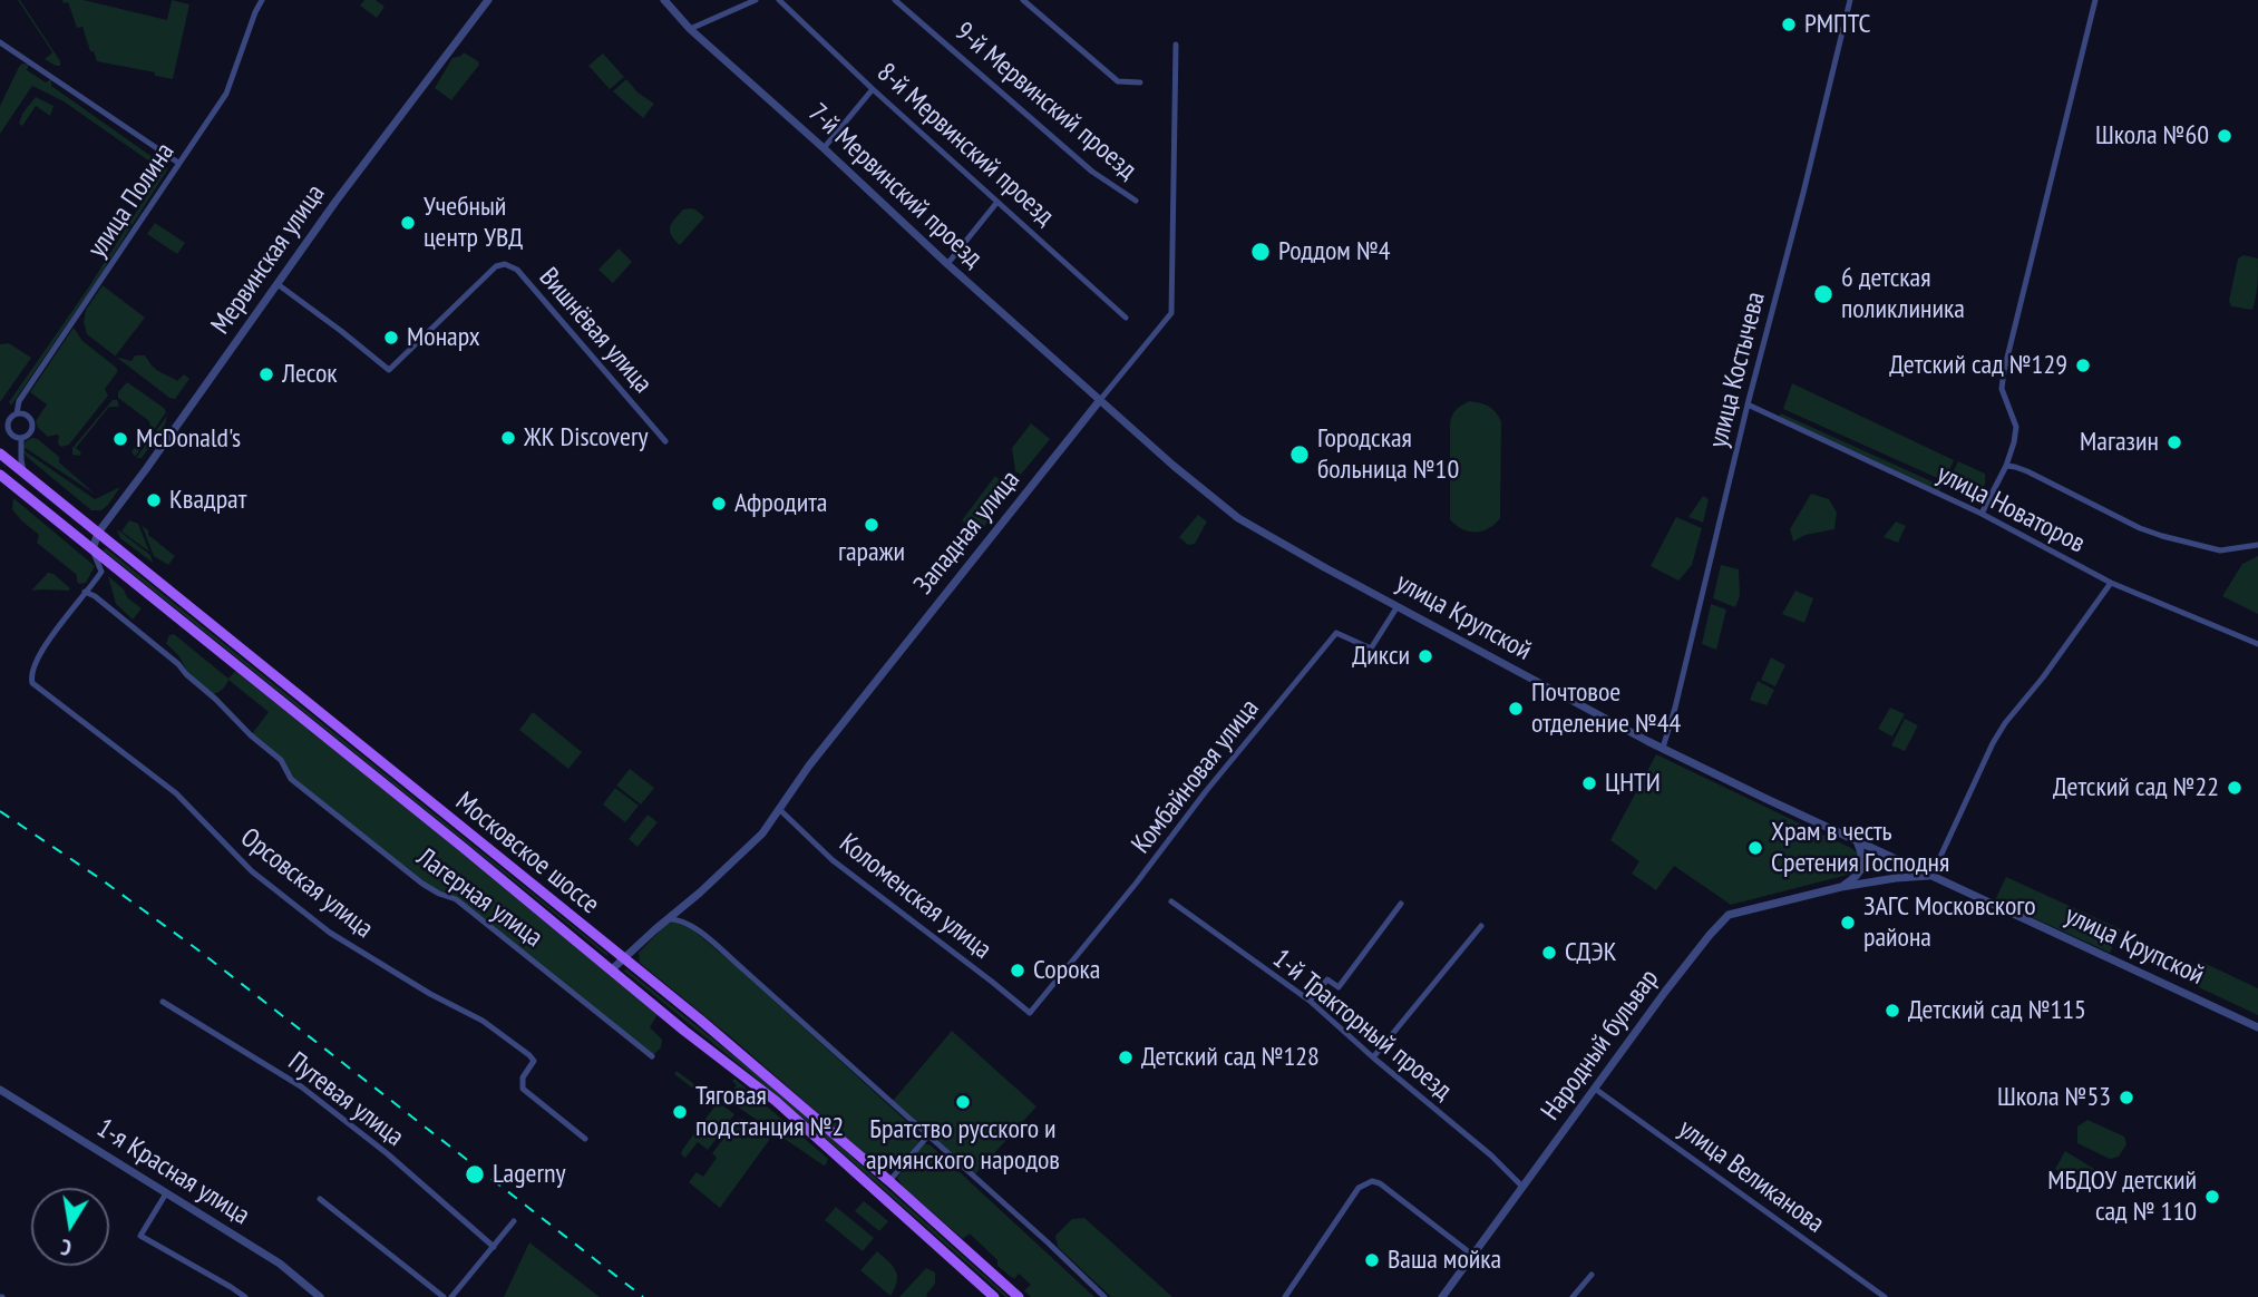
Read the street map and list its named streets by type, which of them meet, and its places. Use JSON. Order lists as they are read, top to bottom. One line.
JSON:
{"streets":{"main road":["Московское шоссе"],"street":["9-й Мервинский проезд","8-й Мервинский проезд","7-й Мервинский проезд","улица Полина","Мервинская улица","Вишнёвая улица","улица Костычева","улица Новаторов","Западная улица","улица Крупской","Комбайновая улица","Орсовская улица","Коломенская улица","Лагерная улица","1-й Тракторный проезд","Народный бульвар","Путевая улица","1-я Красная улица","улица Великанова"]},"crossings":[["7-й Мервинский проезд","Западная улица"],["7-й Мервинский проезд","улица Крупской"],["Мервинская улица","Вишнёвая улица"],["Мервинская улица","Московское шоссе"],["улица Костычева","улица Новаторов"],["улица Костычева","улица Крупской"],["Западная улица","улица Крупской"],["Западная улица","Московское шоссе"],["Западная улица","Коломенская улица"],["улица Крупской","Комбайновая улица"],["улица Крупской","Народный бульвар"],["Комбайновая улица","Коломенская улица"],["Орсовская улица","Лагерная улица"],["1-й Тракторный проезд","Народный бульвар"],["Народный бульвар","улица Великанова"]],"places":["РМПТС","Школа №60","Учебный центр УВД","Роддом №4","6 детская поликлиника","Монарх","Детский сад №129","Лесок","ЖК Discovery","McDonald's","Магазин","Городская больница №10","Квадрат","Афродита","гаражи","Дикси","Почтовое отделение №44","ЦНТИ","Детский сад №22","Храм в честь Сретения Господня","ЗАГС Московского района","СДЭК","Сорока","Детский сад №115","Детский сад №128","Школа №53","Братство русского и армянского народов","Тяговая подстанция №2","Lagerny","МБДОУ детский сад № 110","Ваша мойка"],"north":"bottom"}
